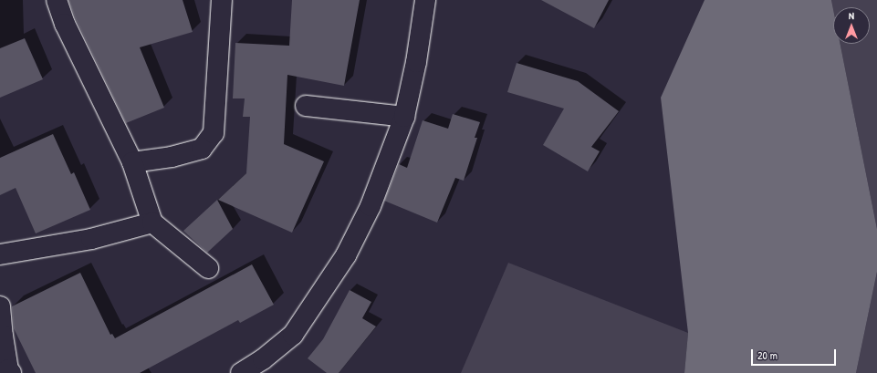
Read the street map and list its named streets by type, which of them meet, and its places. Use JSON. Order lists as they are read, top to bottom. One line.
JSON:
{"scale_bar":"20 m","north":"top"}
